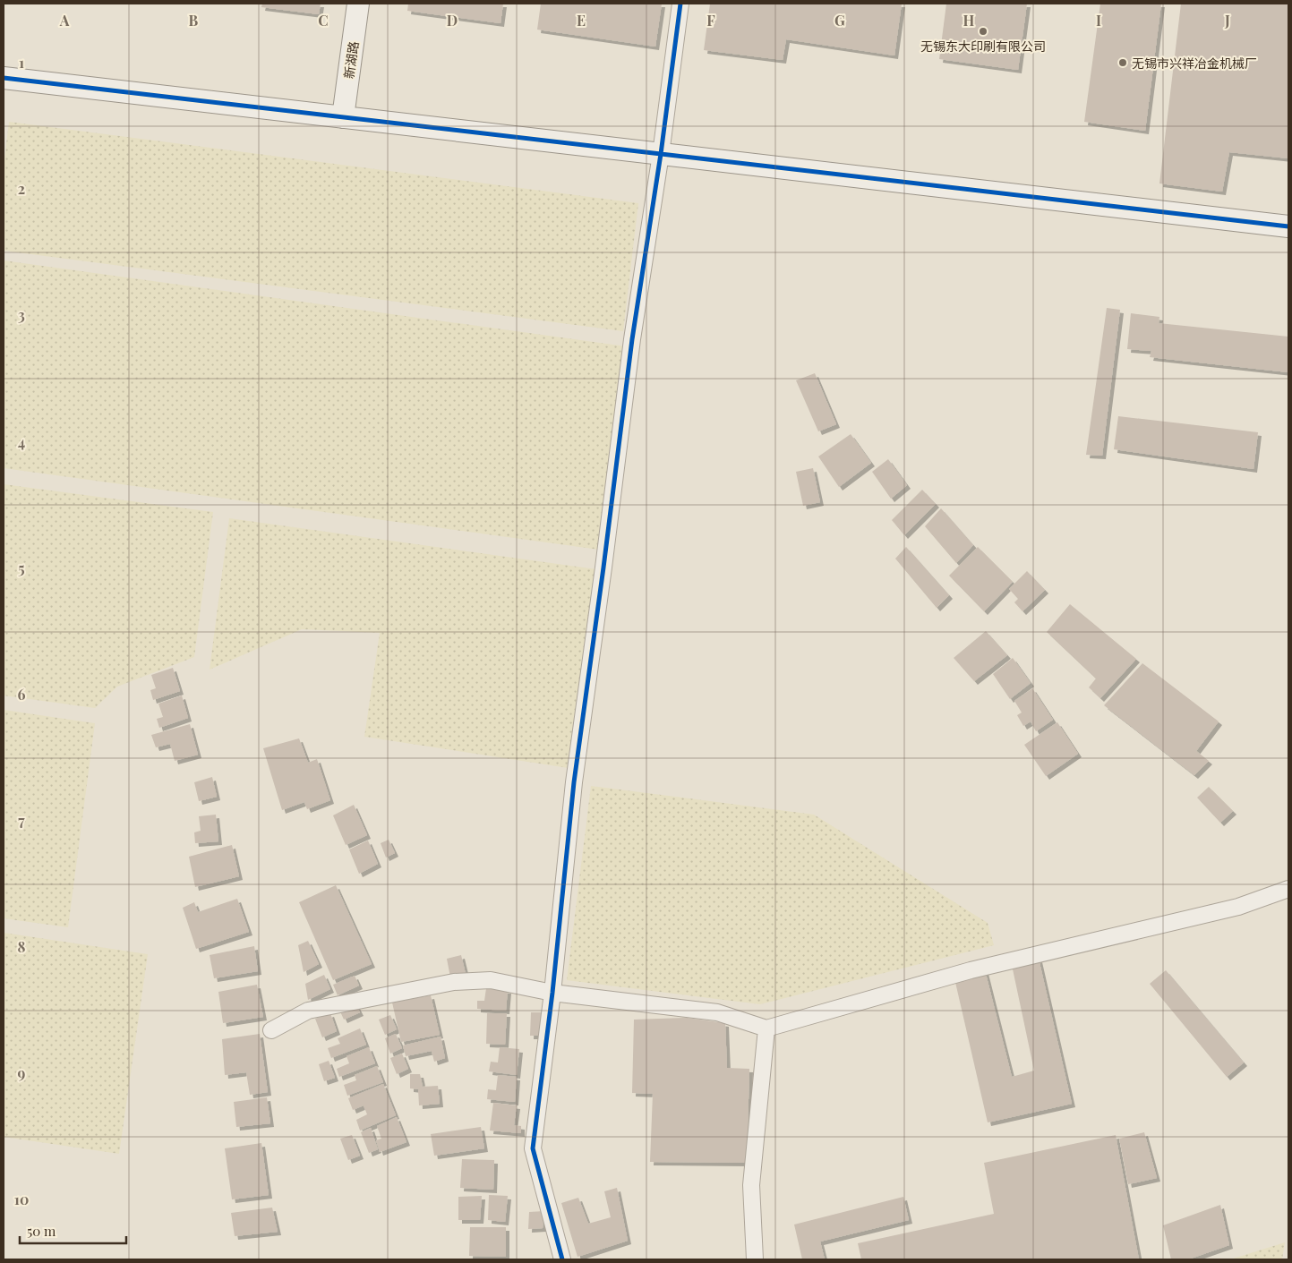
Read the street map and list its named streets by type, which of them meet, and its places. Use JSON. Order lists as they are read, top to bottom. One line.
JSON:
{"streets":{"street":["新湖路"]},"places":["无锡东大印刷有限公司","无锡市兴祥冶金机械厂"],"scale_bar":"50 m","grid":{"columns":["A","B","C","D","E","F","G","H","I","J"],"rows":["1","2","3","4","5","6","7","8","9","10"]}}
